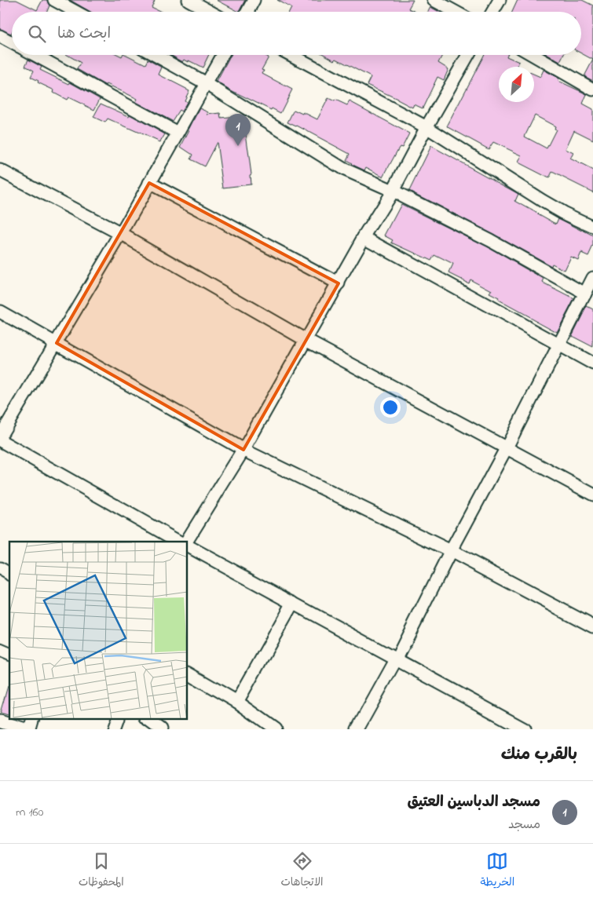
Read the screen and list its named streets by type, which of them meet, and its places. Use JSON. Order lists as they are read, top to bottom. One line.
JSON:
{"north":"top right","page":{"search":"ابحث هنا","pins":"1","heading":"بالقرب منك","list":[{"mark":"1","name":"مسجد الدباسين العتيق","note":"مسجد","value":"160 m"}],"nav":["الخريطة","الاتجاهات","المحفوظات"]}}
